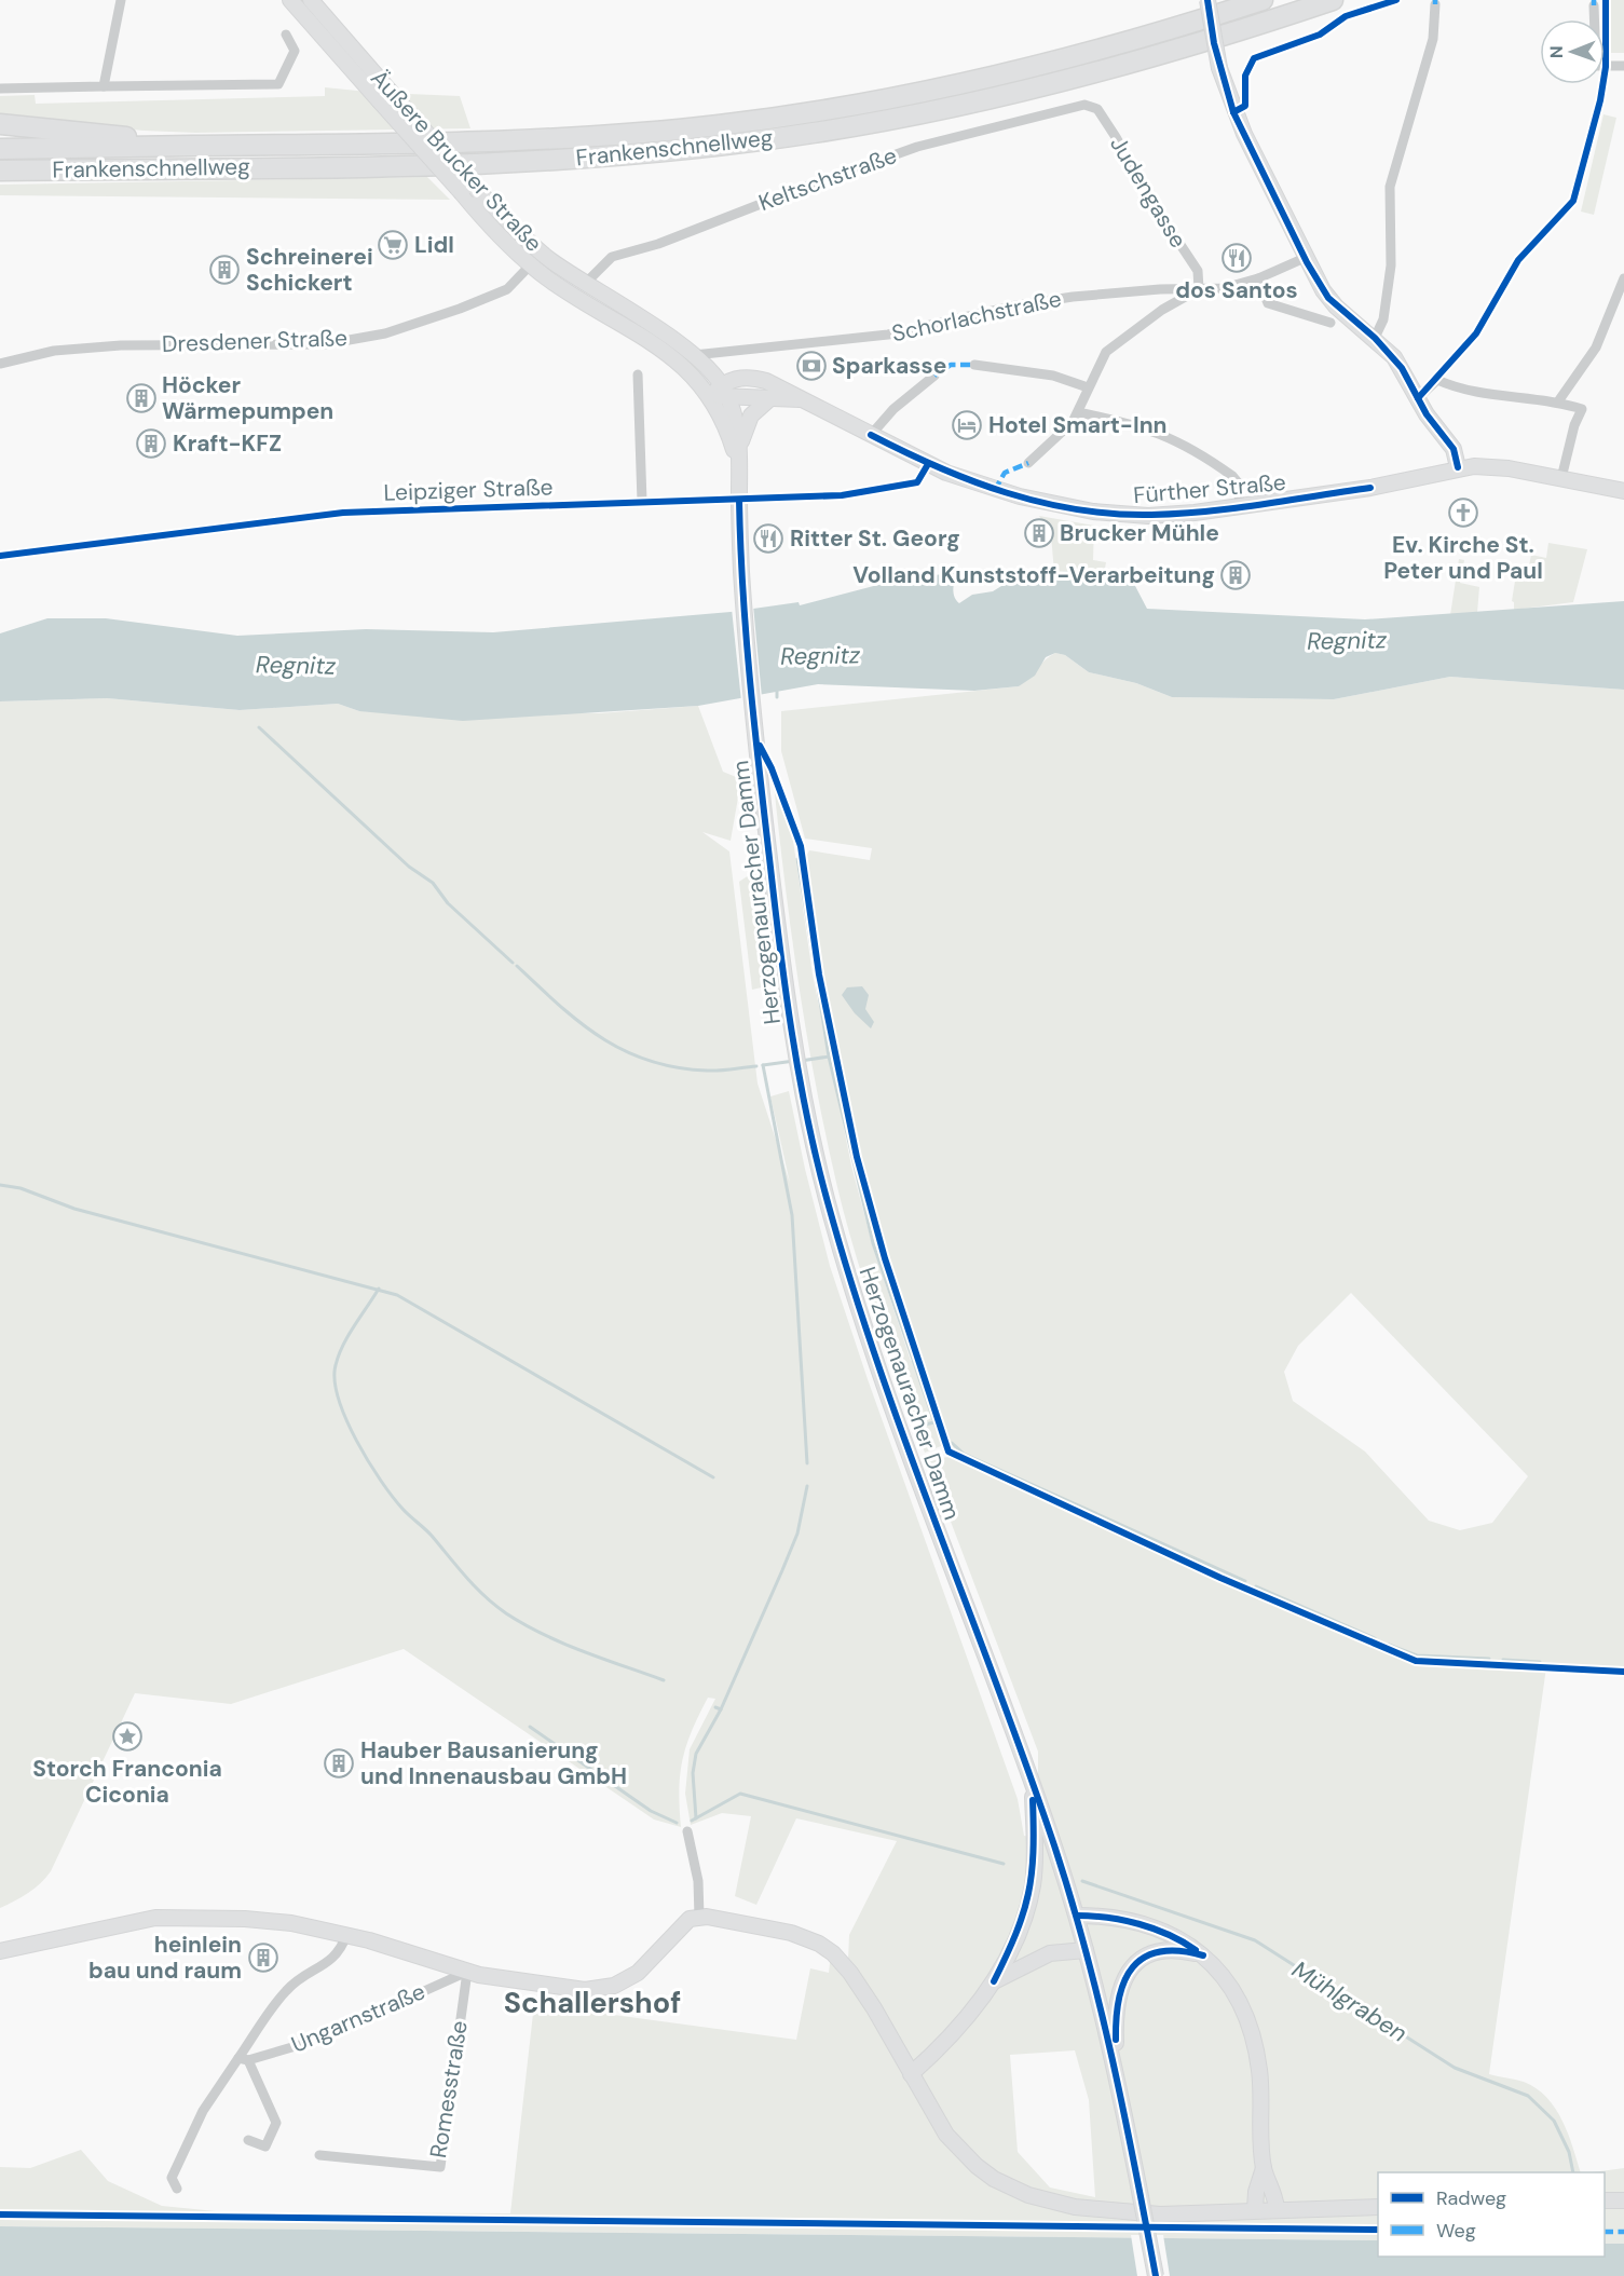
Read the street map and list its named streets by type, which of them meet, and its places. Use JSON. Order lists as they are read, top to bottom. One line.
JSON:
{"streets":{"highway":["Frankenschnellweg"],"main road":["Äußere Brucker Straße","Fürther Straße","Herzogenauracher Damm"],"street":["Keltschstraße","Judengasse","Schorlachstraße","Dresdener Straße","Leipziger Straße","Ungarnstraße","Romesstraße"]},"crossings":[["Äußere Brucker Straße","Keltschstraße"],["Äußere Brucker Straße","Schorlachstraße"],["Äußere Brucker Straße","Dresdener Straße"],["Äußere Brucker Straße","Fürther Straße"],["Äußere Brucker Straße","Herzogenauracher Damm"],["Keltschstraße","Judengasse"],["Judengasse","Schorlachstraße"],["Fürther Straße","Leipziger Straße"],["Leipziger Straße","Herzogenauracher Damm"],["Ungarnstraße","Romesstraße"]],"districts":["Schallershof"],"water":["Regnitz","Mühlgraben"],"places":{"supermarket":["Lidl"],"restaurant":["dos Santos","Ritter St. Georg"],"building":["Schreinerei Schickert","Höcker Wärmepumpen","Kraft-KFZ","Brucker Mühle","Volland Kunststoff-Verarbeitung","Hauber Bausanierung und Innenausbau GmbH","heinlein bau und raum"],"bank":["Sparkasse"],"hotel":["Hotel Smart-Inn"],"church":["Ev. Kirche St. Peter und Paul"],"place":["Storch Franconia Ciconia"]},"legend":["Radweg","Weg"],"north":"left"}
